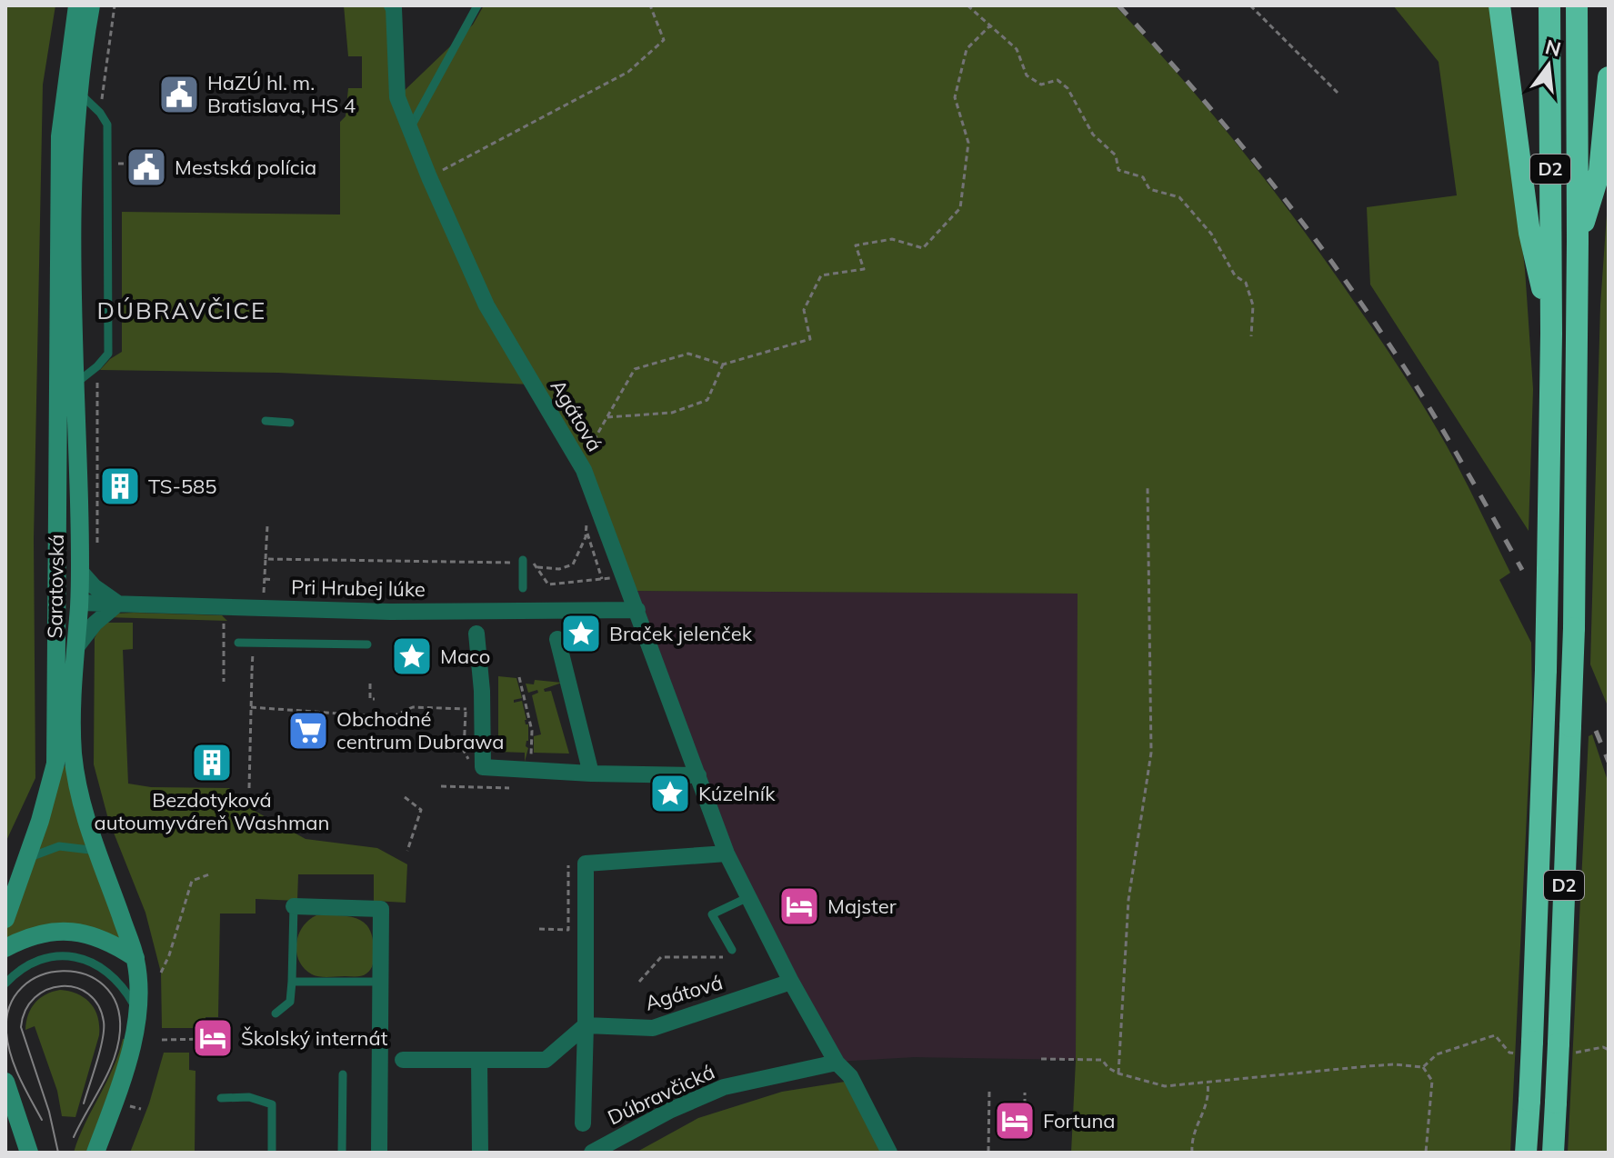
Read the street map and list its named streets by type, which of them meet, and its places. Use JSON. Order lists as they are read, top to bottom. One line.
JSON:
{"streets":{"highway":["D2"],"main road":["Saratovská"],"street":["Agátová","Pri Hrubej lúke","Dúbravčická"]},"crossings":[["Agátová","Pri Hrubej lúke"],["Agátová","Dúbravčická"],["Saratovská","Pri Hrubej lúke"]],"districts":["DÚBRAVČICE"],"places":{"public building":["HaZÚ hl. m. Bratislava, HS 4","Mestská polícia"],"building":["TS-585","Bezdotyková autoumyváreň Washman"],"place":["Braček jelenček","Maco","Kúzelník"],"supermarket":["Obchodné centrum Dubrawa"],"hotel":["Majster","Školský internát","Fortuna"]},"north":"top"}
